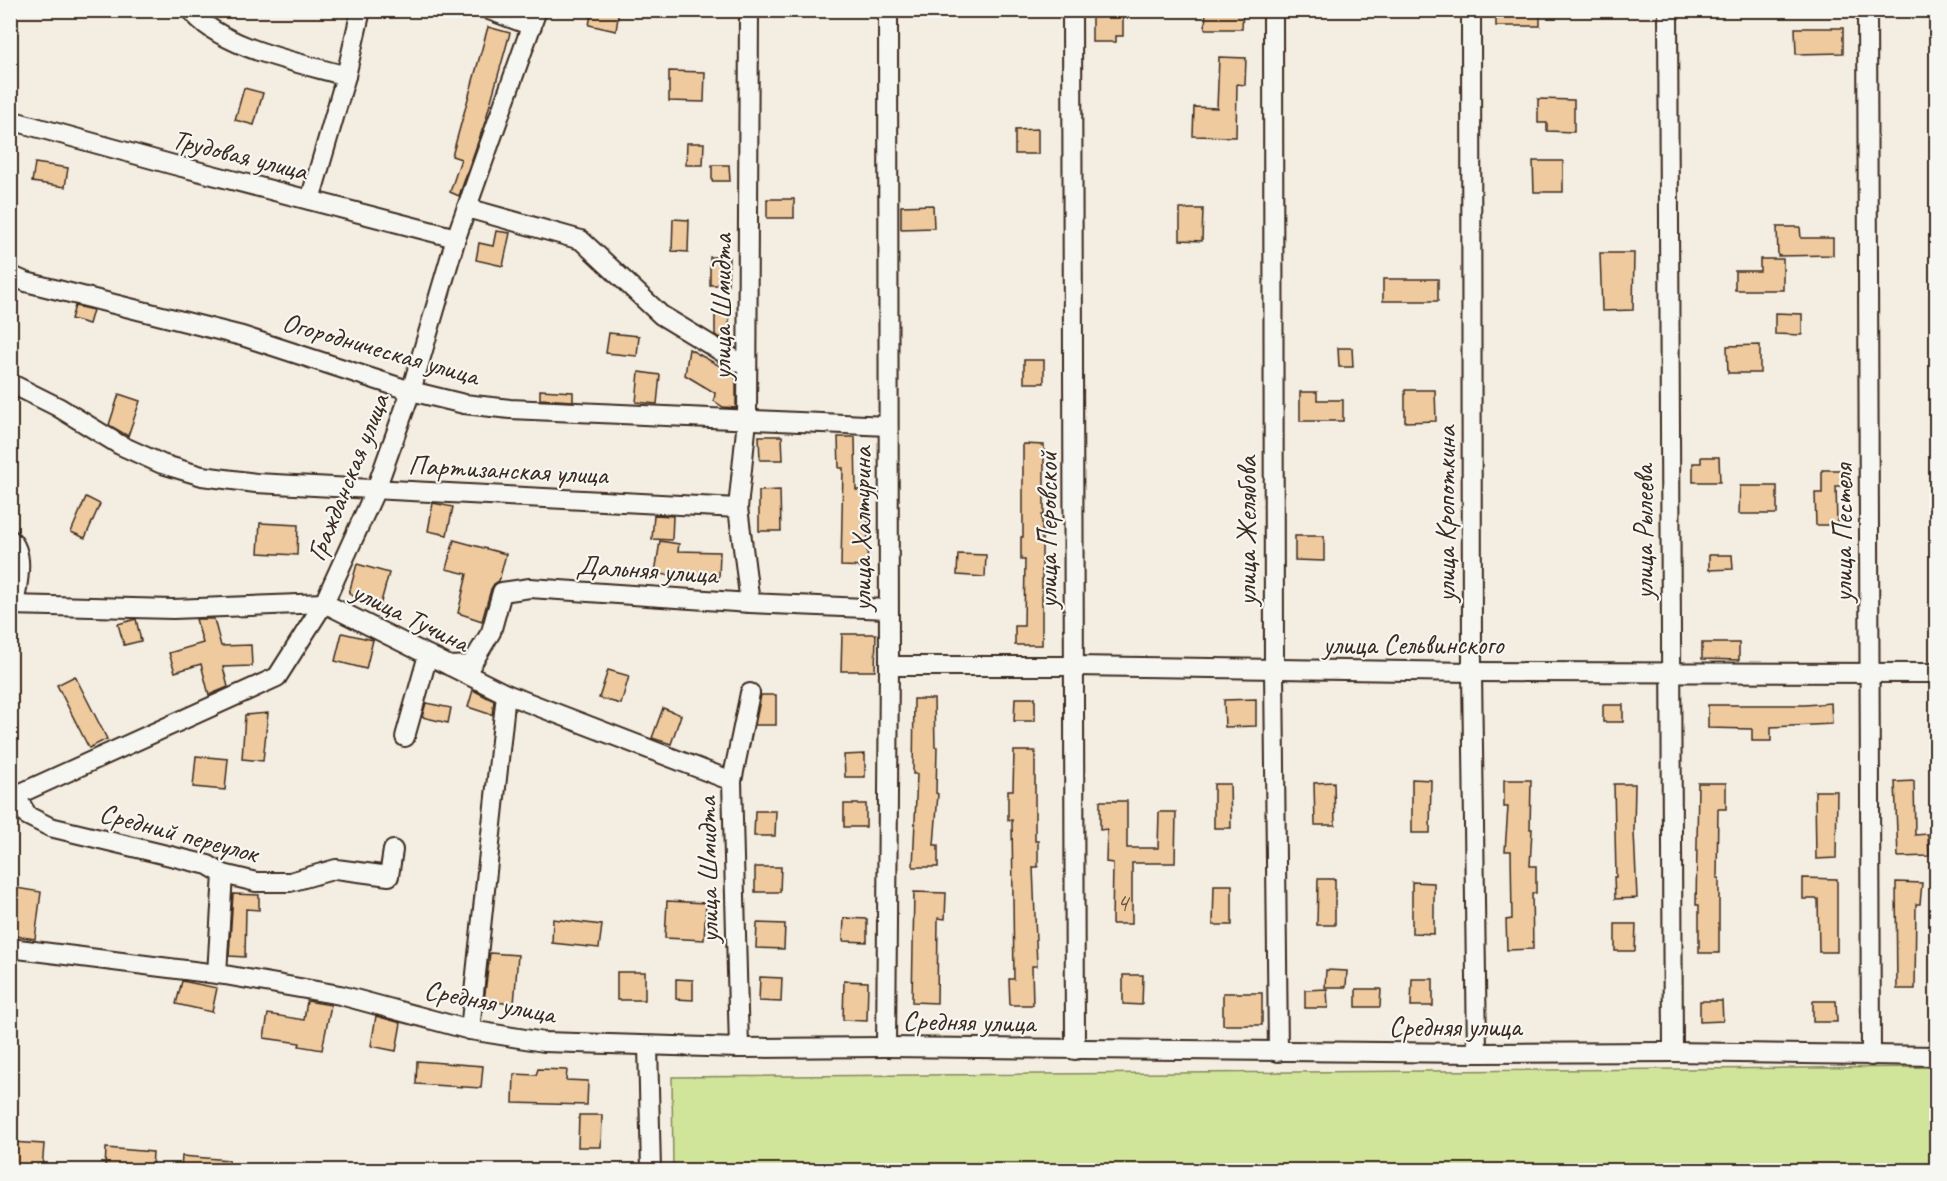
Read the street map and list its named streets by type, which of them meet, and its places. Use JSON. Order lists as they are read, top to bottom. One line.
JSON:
{"streets":{"street":["Трудовая улица","улица Шмидта","Огородническая улица","Партизанская улица","Гражданская улица","улица Кропоткина","улица Халтурина","улица Перовской","улица Желябова","улица Рылеева","улица Пестеля","Дальняя улица","улица Тучина","улица Сельвинского","Средний переулок","Средняя улица"]},"crossings":[["Трудовая улица","Гражданская улица"],["улица Шмидта","Огородническая улица"],["улица Шмидта","Партизанская улица"],["улица Шмидта","Дальняя улица"],["улица Шмидта","улица Тучина"],["улица Шмидта","Средняя улица"],["Огородническая улица","Гражданская улица"],["Огородническая улица","улица Халтурина"],["Партизанская улица","Гражданская улица"],["Гражданская улица","улица Тучина"],["Гражданская улица","Средний переулок"],["улица Кропоткина","улица Сельвинского"],["улица Кропоткина","Средняя улица"],["улица Халтурина","Дальняя улица"],["улица Халтурина","улица Сельвинского"],["улица Халтурина","Средняя улица"],["улица Перовской","улица Сельвинского"],["улица Перовской","Средняя улица"],["улица Желябова","улица Сельвинского"],["улица Желябова","Средняя улица"],["улица Рылеева","улица Сельвинского"],["улица Рылеева","Средняя улица"],["улица Пестеля","улица Сельвинского"],["улица Пестеля","Средняя улица"],["Дальняя улица","улица Тучина"]],"house_numbers":["4"]}
